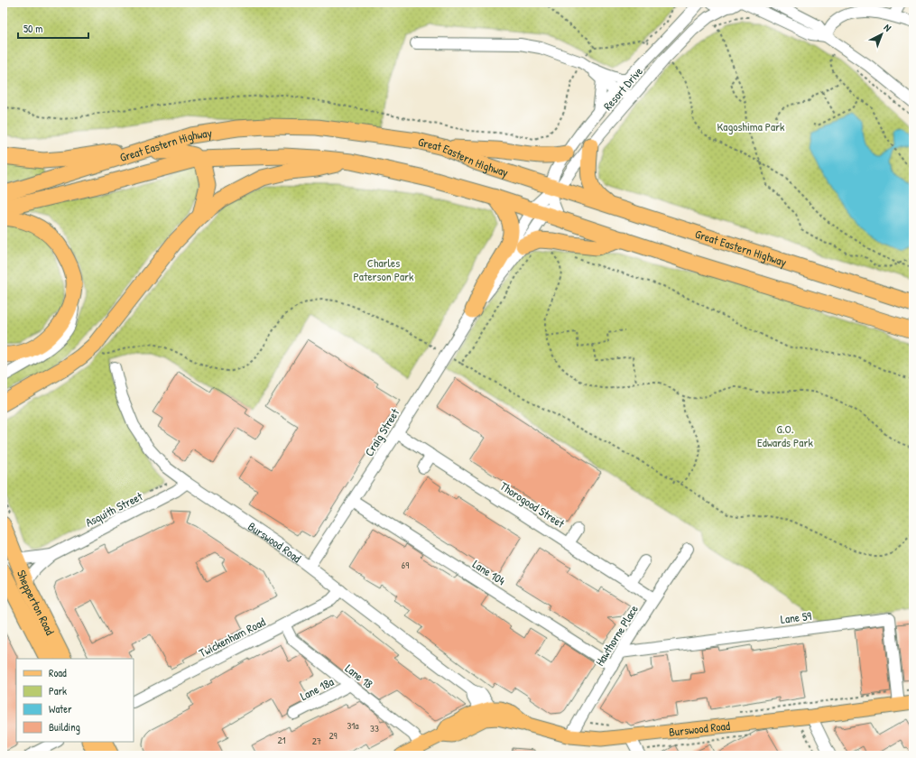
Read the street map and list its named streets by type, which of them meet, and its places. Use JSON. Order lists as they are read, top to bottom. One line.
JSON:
{"streets":{"highway":["Great Eastern Highway","Shepperton Road"],"main road":["Burswood Road"],"street":["Resort Drive","Craig Street","Thorogood Street","Asquith Street","Lane 104","Lane 59","Hawthorne Place","Twickenham Road","Lane 18","Lane 18a"]},"crossings":[["Resort Drive","Great Eastern Highway"],["Resort Drive","Craig Street"],["Great Eastern Highway","Craig Street"],["Craig Street","Thorogood Street"],["Craig Street","Burswood Road"],["Craig Street","Lane 104"],["Thorogood Street","Hawthorne Place"],["Asquith Street","Burswood Road"],["Asquith Street","Shepperton Road"],["Burswood Road","Lane 59"],["Burswood Road","Hawthorne Place"],["Burswood Road","Twickenham Road"],["Lane 104","Hawthorne Place"],["Lane 59","Hawthorne Place"],["Twickenham Road","Lane 18"],["Lane 18","Lane 18a"]],"parks":["Kagoshima Park","Charles Paterson Park","G.O. Edwards Park"],"house_numbers":["69","31a","33","29","21","27"],"legend":["Road","Park","Water","Building"],"scale_bar":"50 m","north":"top right"}
